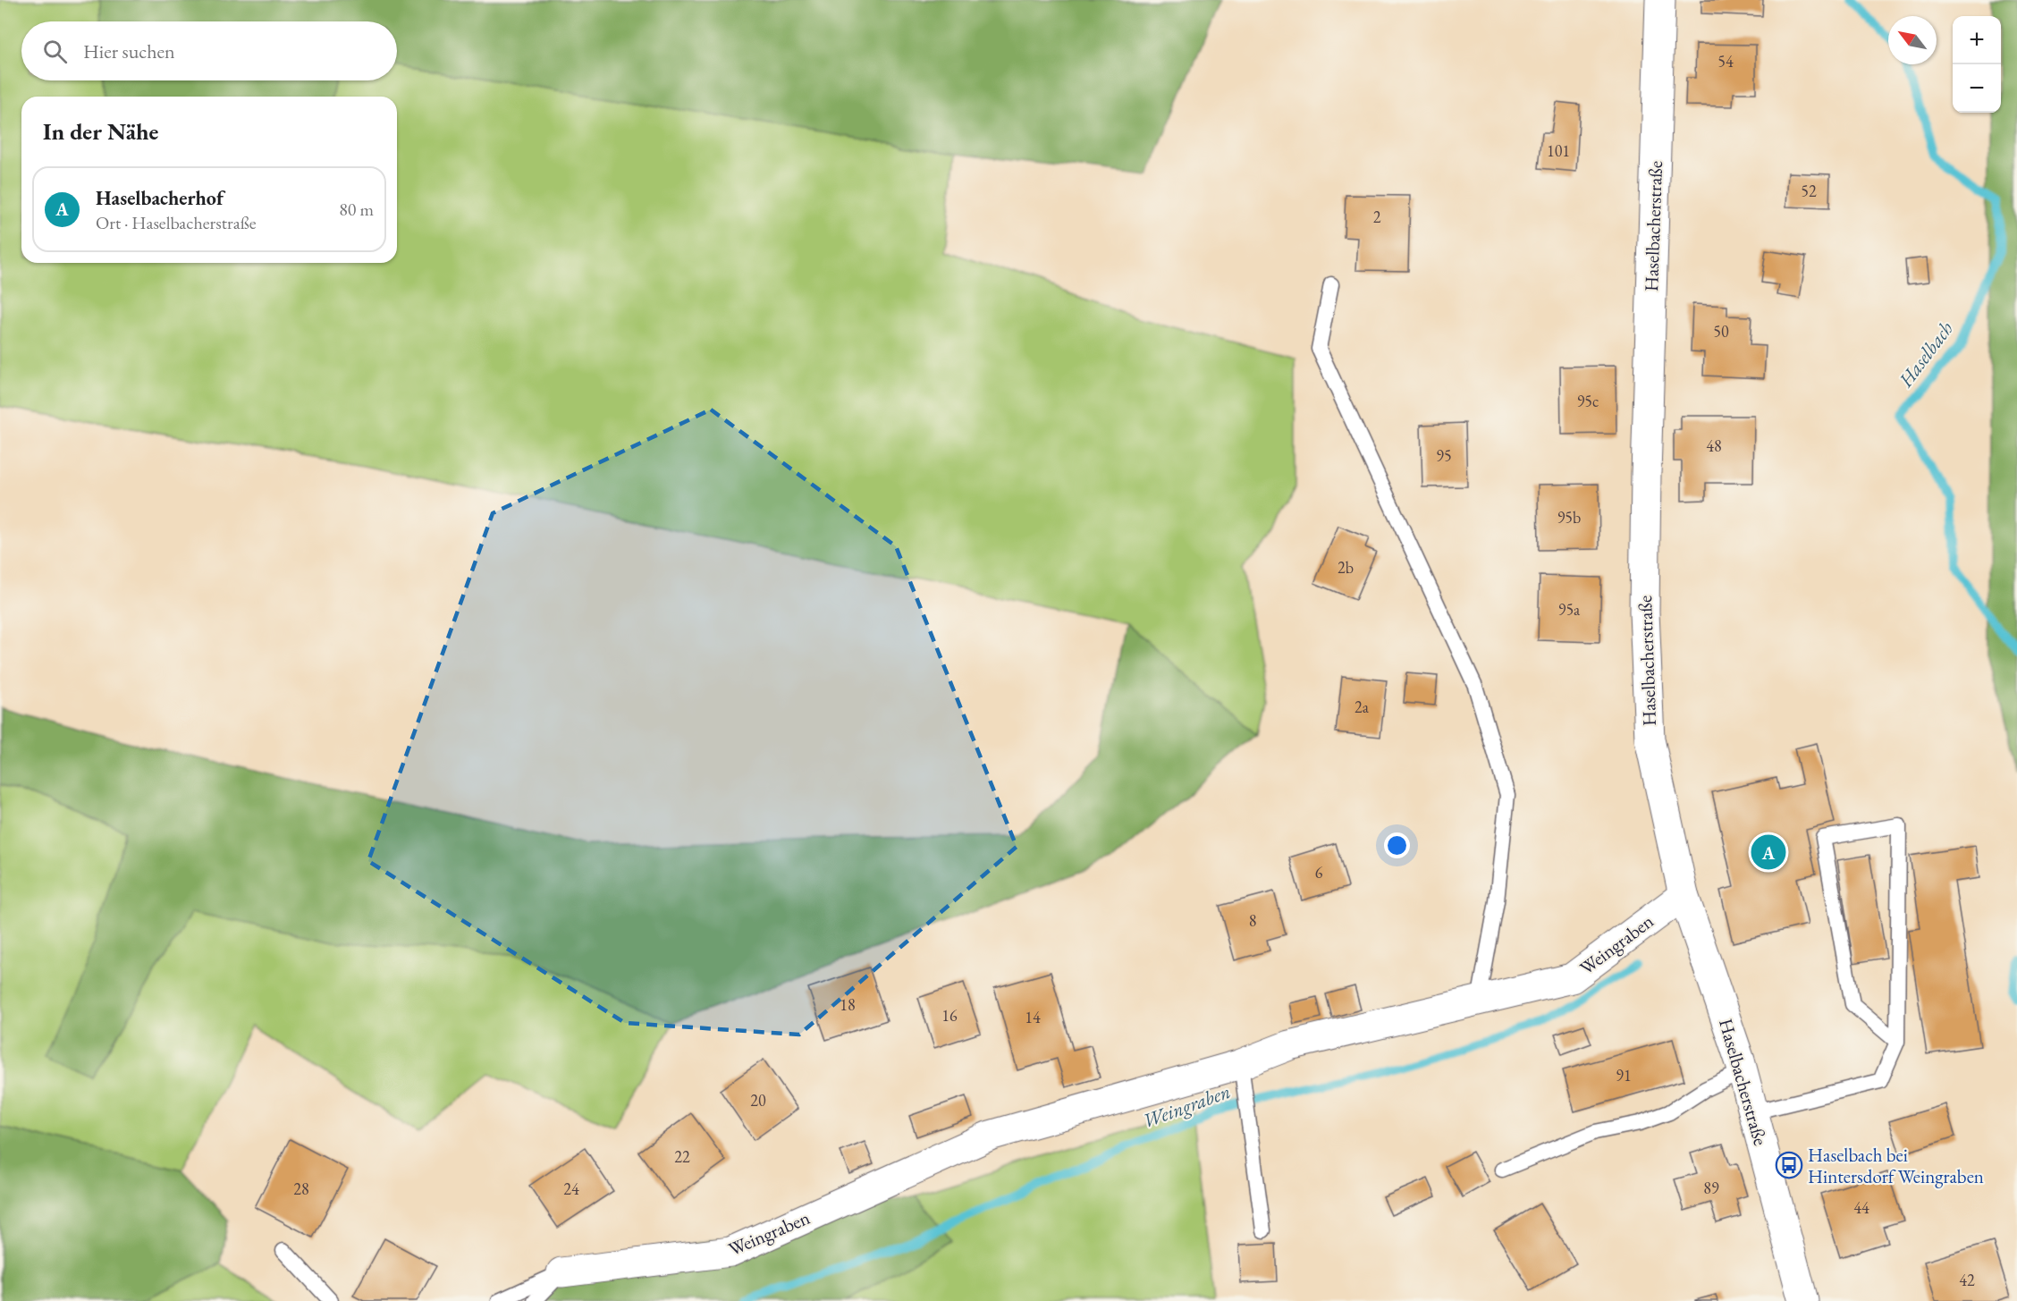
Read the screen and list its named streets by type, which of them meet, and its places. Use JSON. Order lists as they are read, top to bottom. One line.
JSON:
{"streets":{"street":["Haselbacherstraße","Weingraben"]},"crossings":[["Haselbacherstraße","Weingraben"]],"water":["Haselbach","Weingraben"],"places":{"bus stop":["Haselbach bei Hintersdorf Weingraben"]},"house_numbers":["54","101","52","2","50","95c","48","95","95b","2b","95a","2a","6","8","18","16","14","91","20","22","89","28","24","44","42"],"north":"top left","page":{"map_buttons":["+","−"],"search":"Hier suchen","heading":"In der Nähe","list":[{"mark":"A","name":"Haselbacherhof","note":"Ort · Haselbacherstraße","value":"80 m"}],"pins":"A"}}
